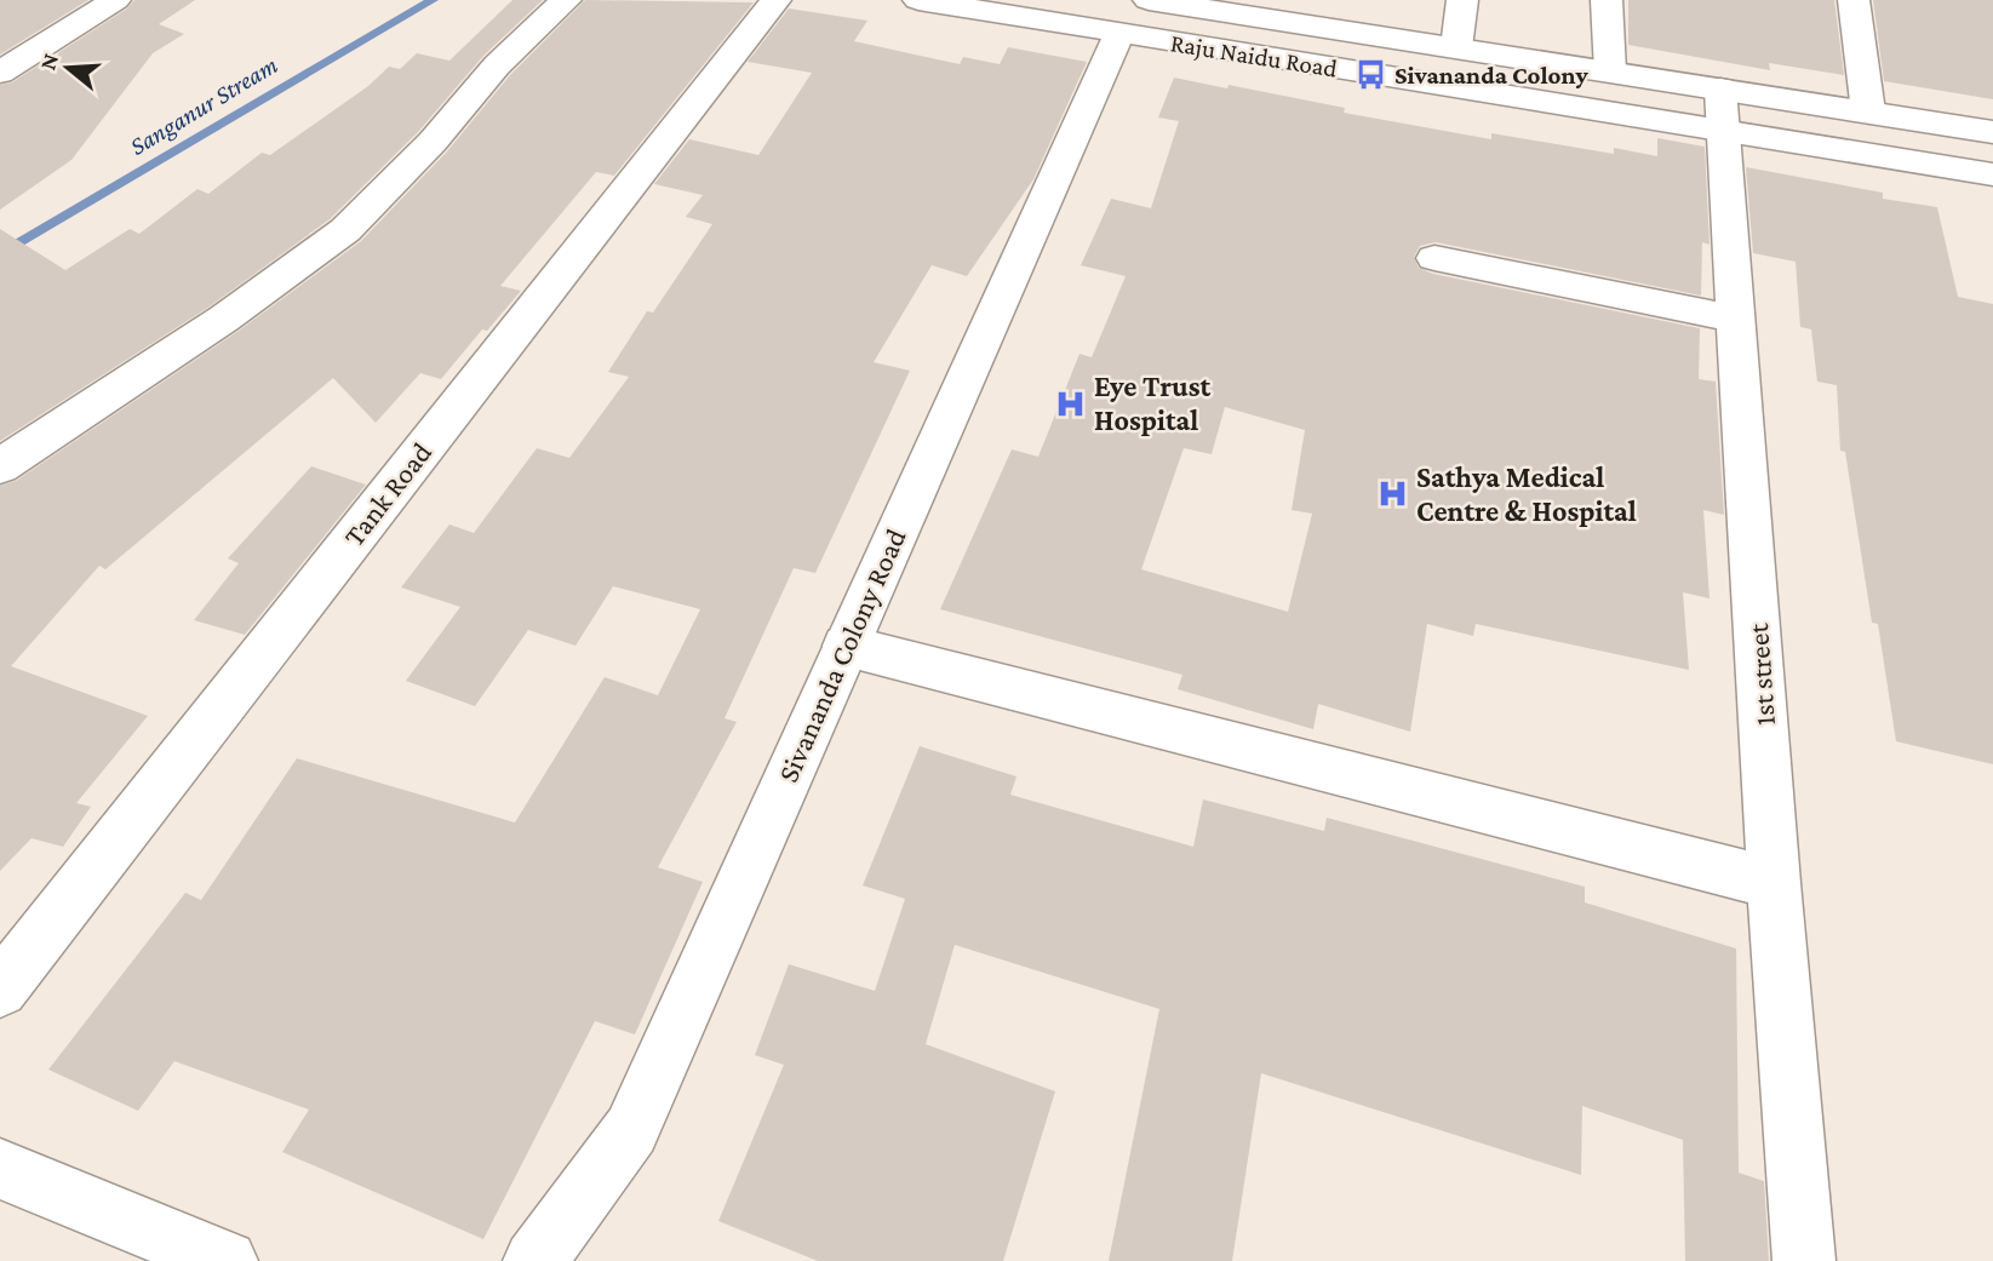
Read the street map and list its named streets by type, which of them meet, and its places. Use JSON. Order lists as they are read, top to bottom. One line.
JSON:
{"streets":{"main road":["Raju Naidu Road","Tank Road","Sivananda Colony Road","1st street"]},"crossings":[["Raju Naidu Road","Sivananda Colony Road"],["Raju Naidu Road","1st street"]],"water":["Sanganur Stream"],"places":{"bus stop":["Sivananda Colony"],"hospital":["Eye Trust Hospital","Sathya Medical Centre & Hospital"]},"north":"left"}
